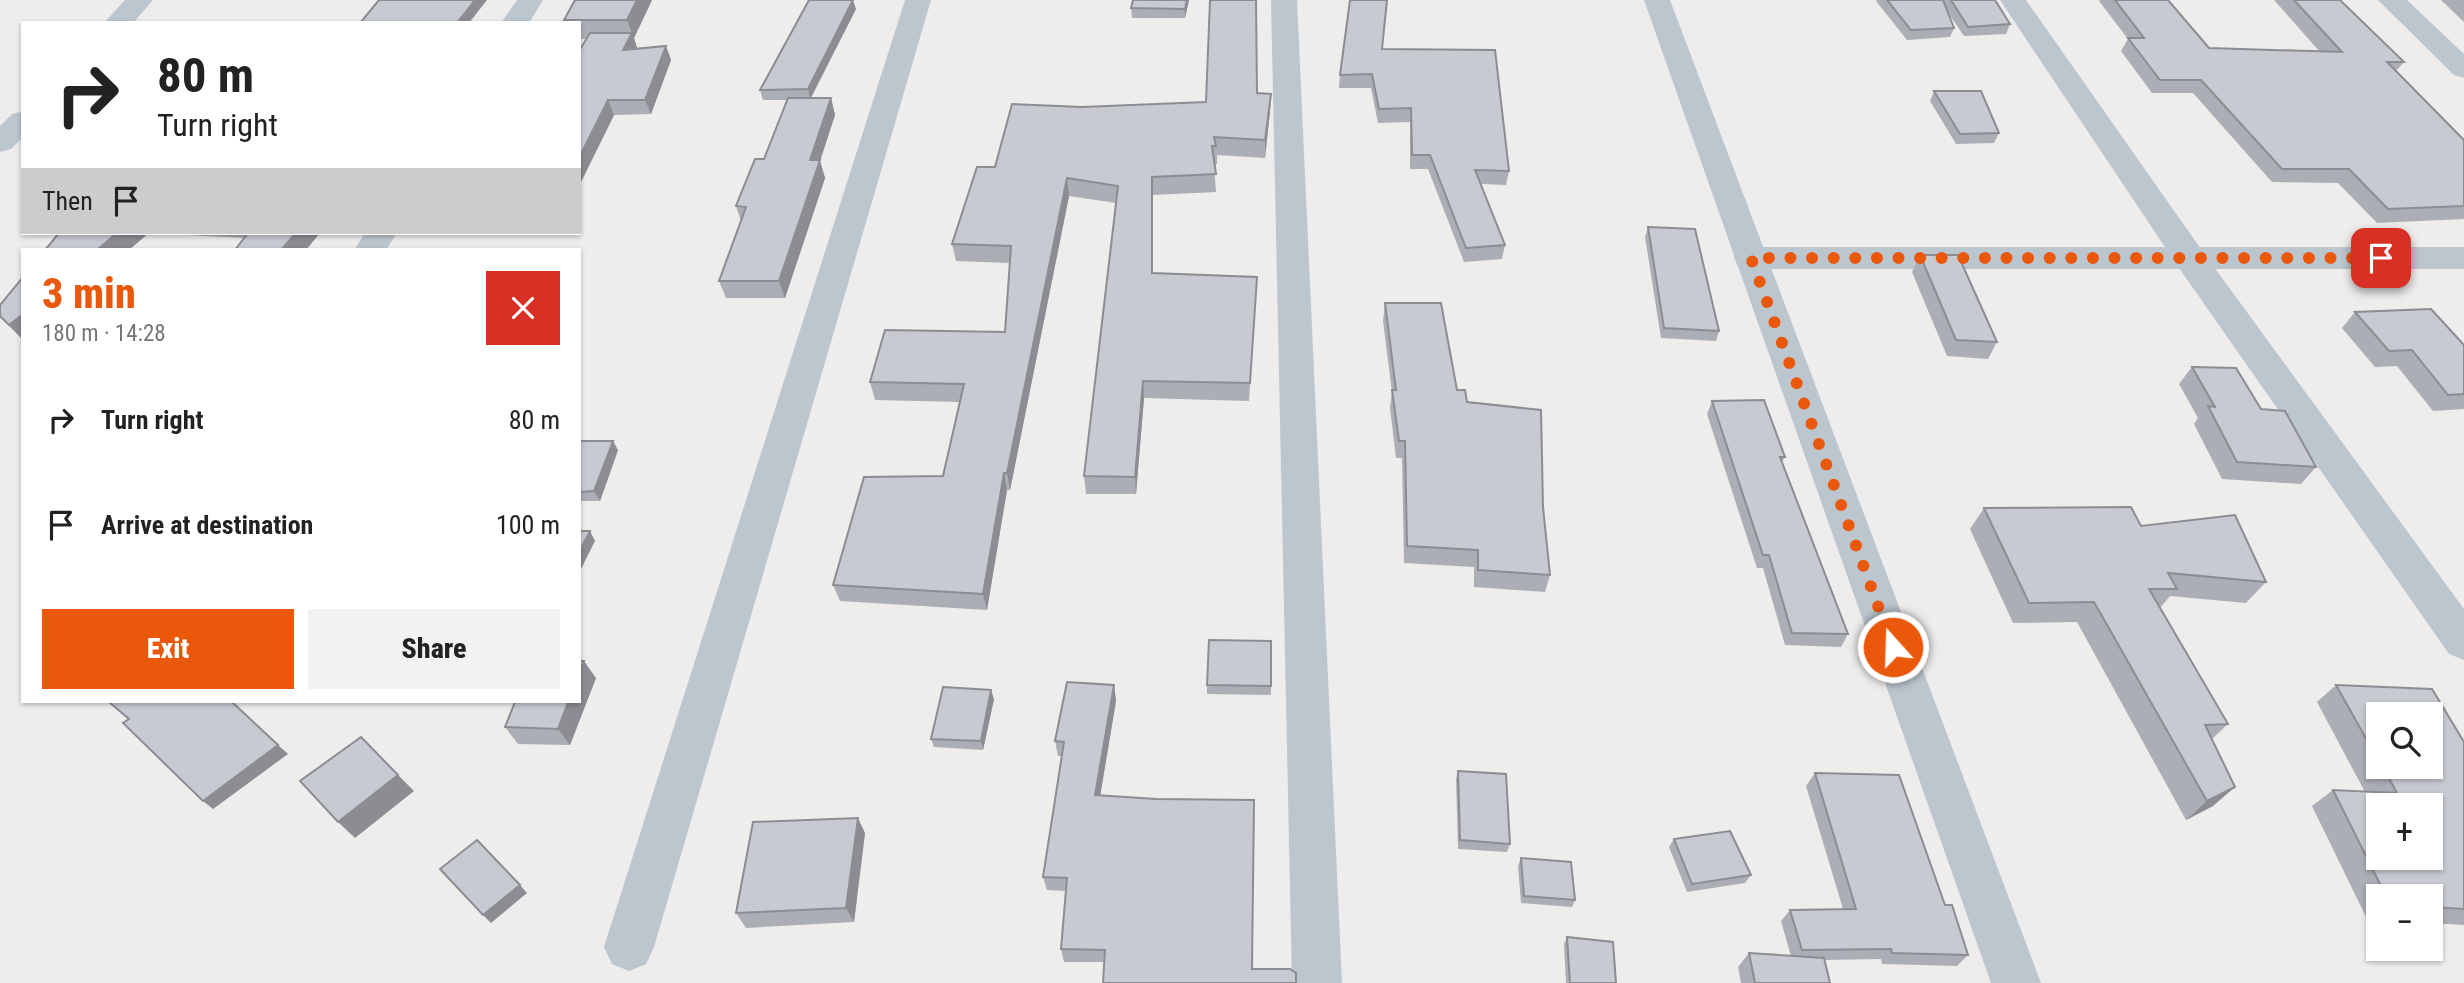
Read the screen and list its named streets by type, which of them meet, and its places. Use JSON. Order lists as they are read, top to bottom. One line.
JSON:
{"page":{"turn":["80 m","Turn right"],"then":"Then","heading":["3 min","180 m · 14:28"],"list":[{"name":"Turn right","value":"80 m"},{"name":"Arrive at destination","value":"100 m"}],"buttons":["Exit","Share"],"map_buttons":["+","−"]}}
